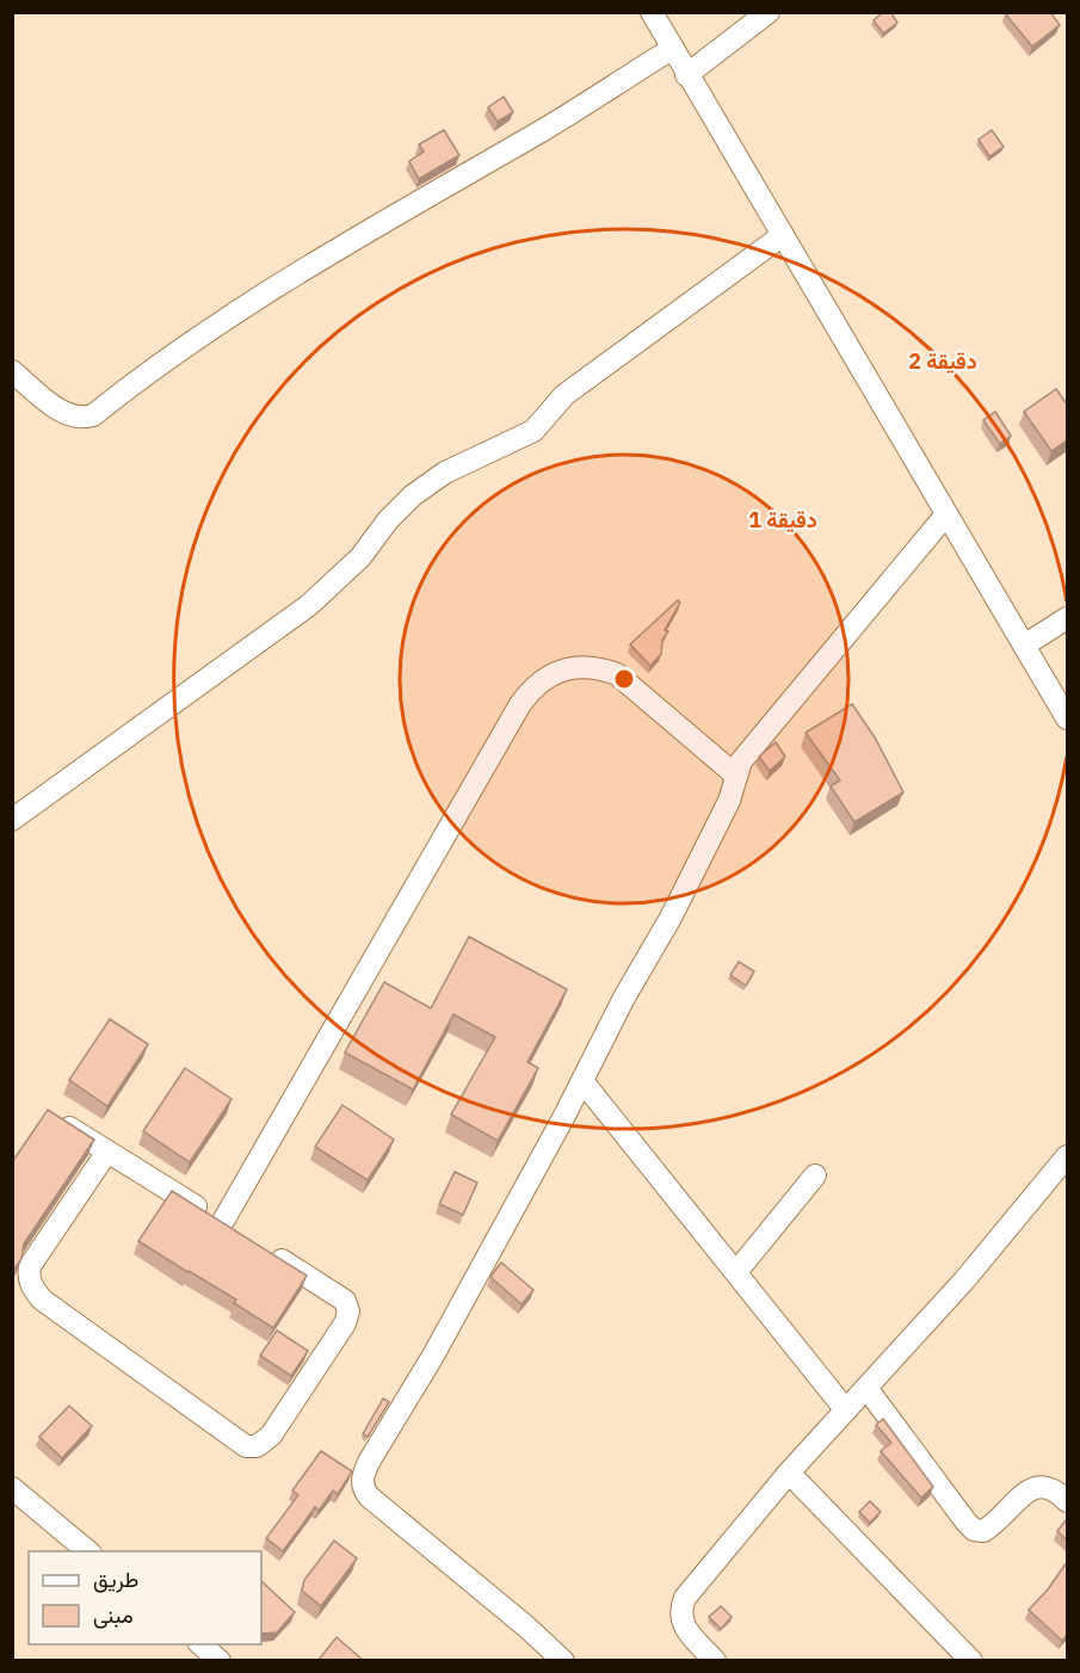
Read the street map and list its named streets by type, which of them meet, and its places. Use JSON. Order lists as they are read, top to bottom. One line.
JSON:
{"legend":["طريق","مبنى"],"rings":["2 دقيقة","1 دقيقة"]}
